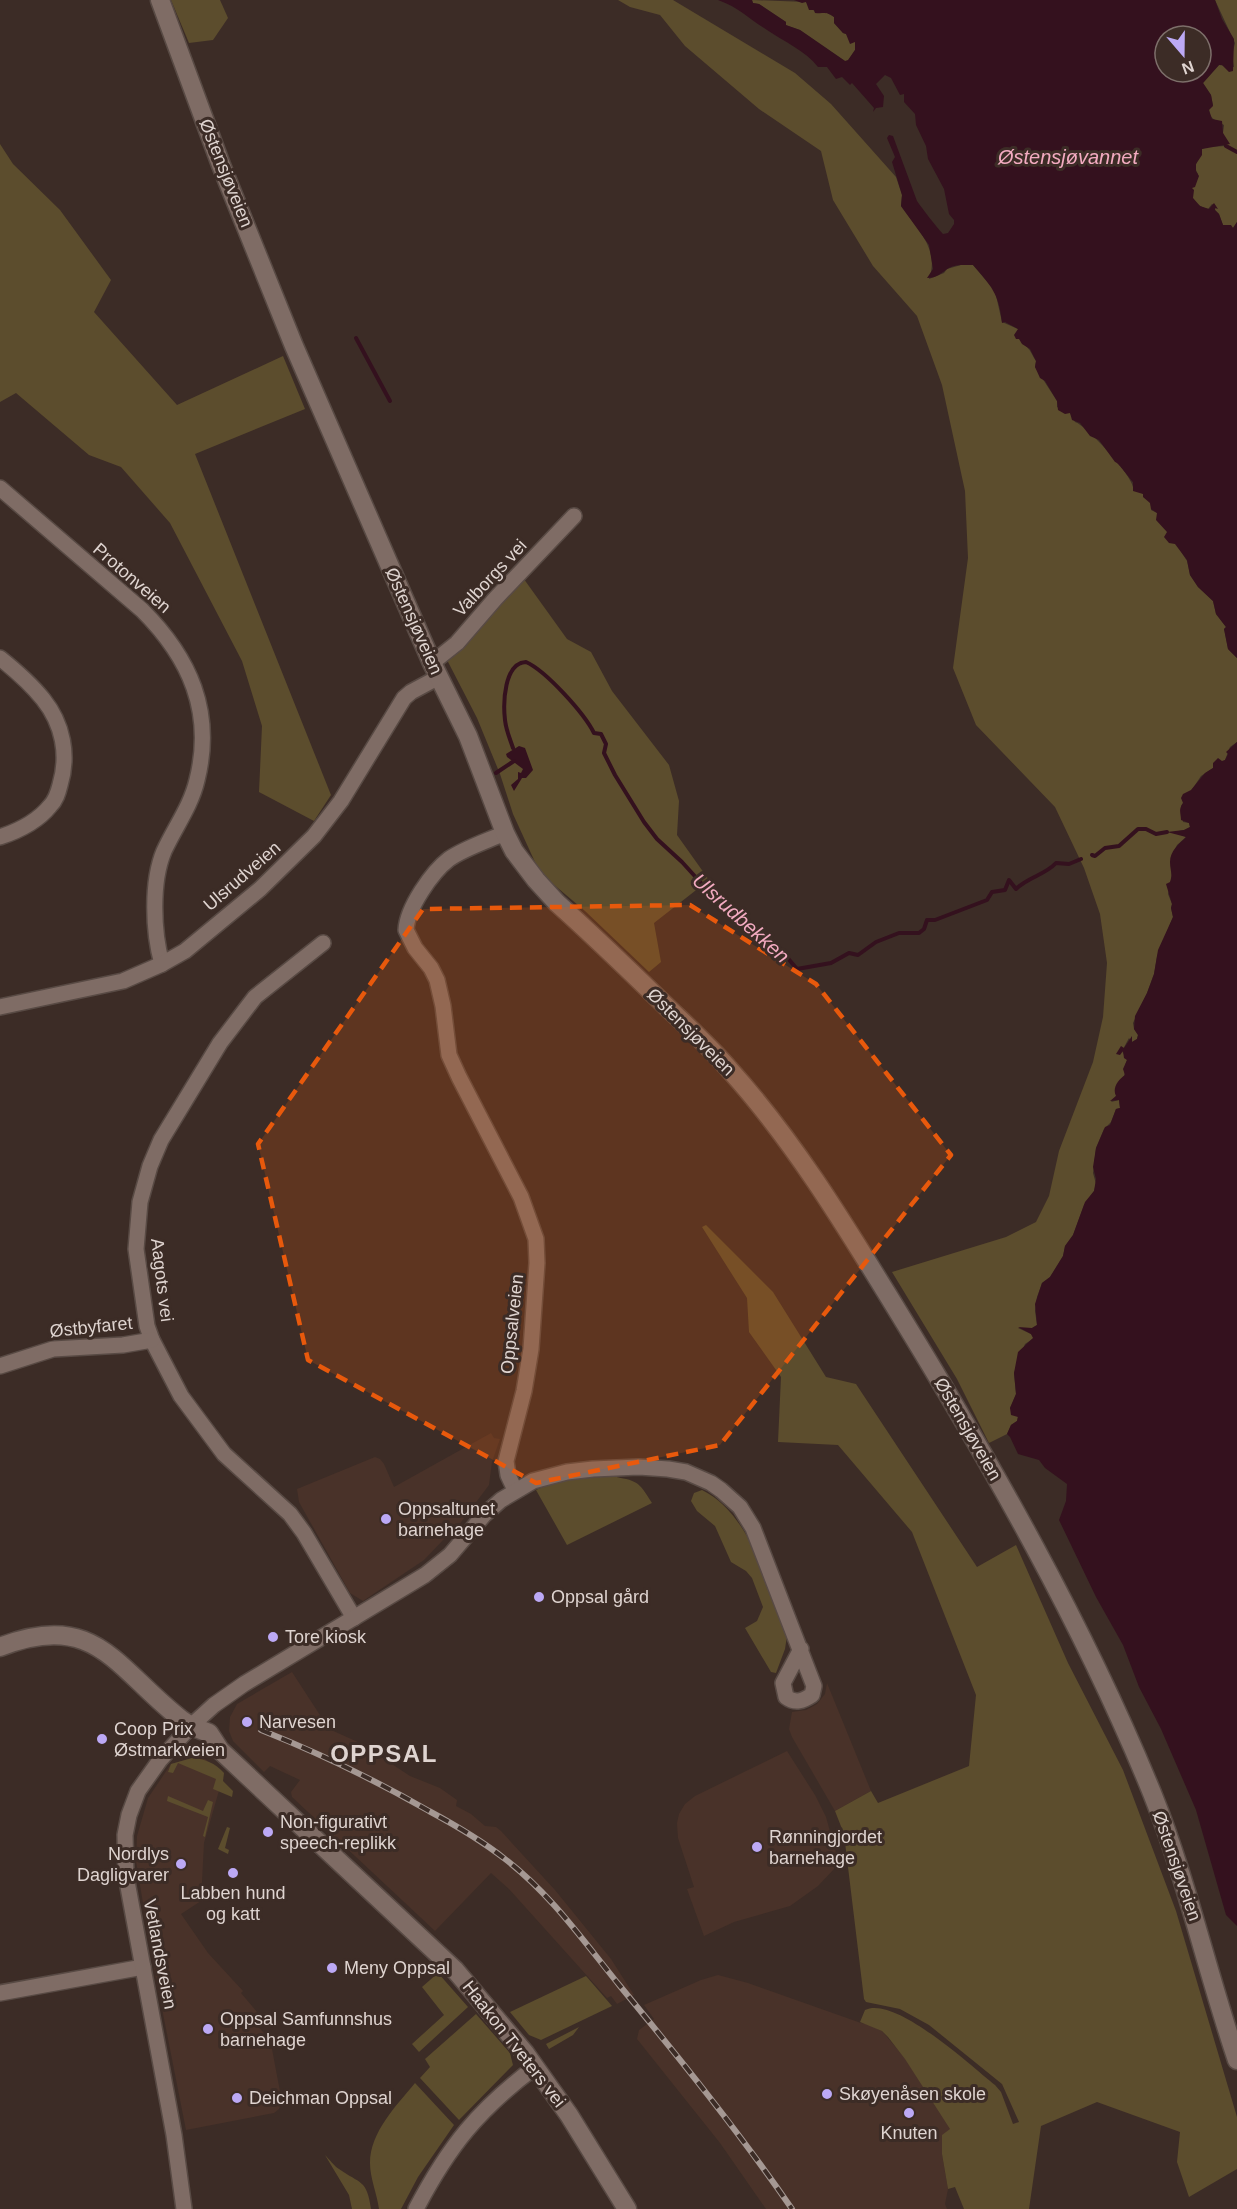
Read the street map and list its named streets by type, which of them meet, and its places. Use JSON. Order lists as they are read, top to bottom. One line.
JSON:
{"streets":{"main road":["Østensjøveien","Haakon Tveters vei"],"street":["Protonveien","Valborgs vei","Ulsrudveien","Aagots vei","Oppsalveien","Østbyfaret","Vetlandsveien"]},"crossings":[["Østensjøveien","Valborgs vei"],["Østensjøveien","Ulsrudveien"],["Østensjøveien","Oppsalveien"],["Protonveien","Ulsrudveien"],["Valborgs vei","Ulsrudveien"],["Aagots vei","Østbyfaret"],["Vetlandsveien","Haakon Tveters vei"]],"districts":["OPPSAL"],"water":["Østensjøvannet","Ulsrudbekken"],"places":["Oppsaltunet barnehage","Oppsal gård","Tore kiosk","Narvesen","Coop Prix Østmarkveien","Non-figurativt speech-replikk","Rønningjordet barnehage","Nordlys Dagligvarer","Labben hund og katt","Meny Oppsal","Oppsal Samfunnshus barnehage","Skøyenåsen skole","Deichman Oppsal","Knuten"],"north":"bottom"}
